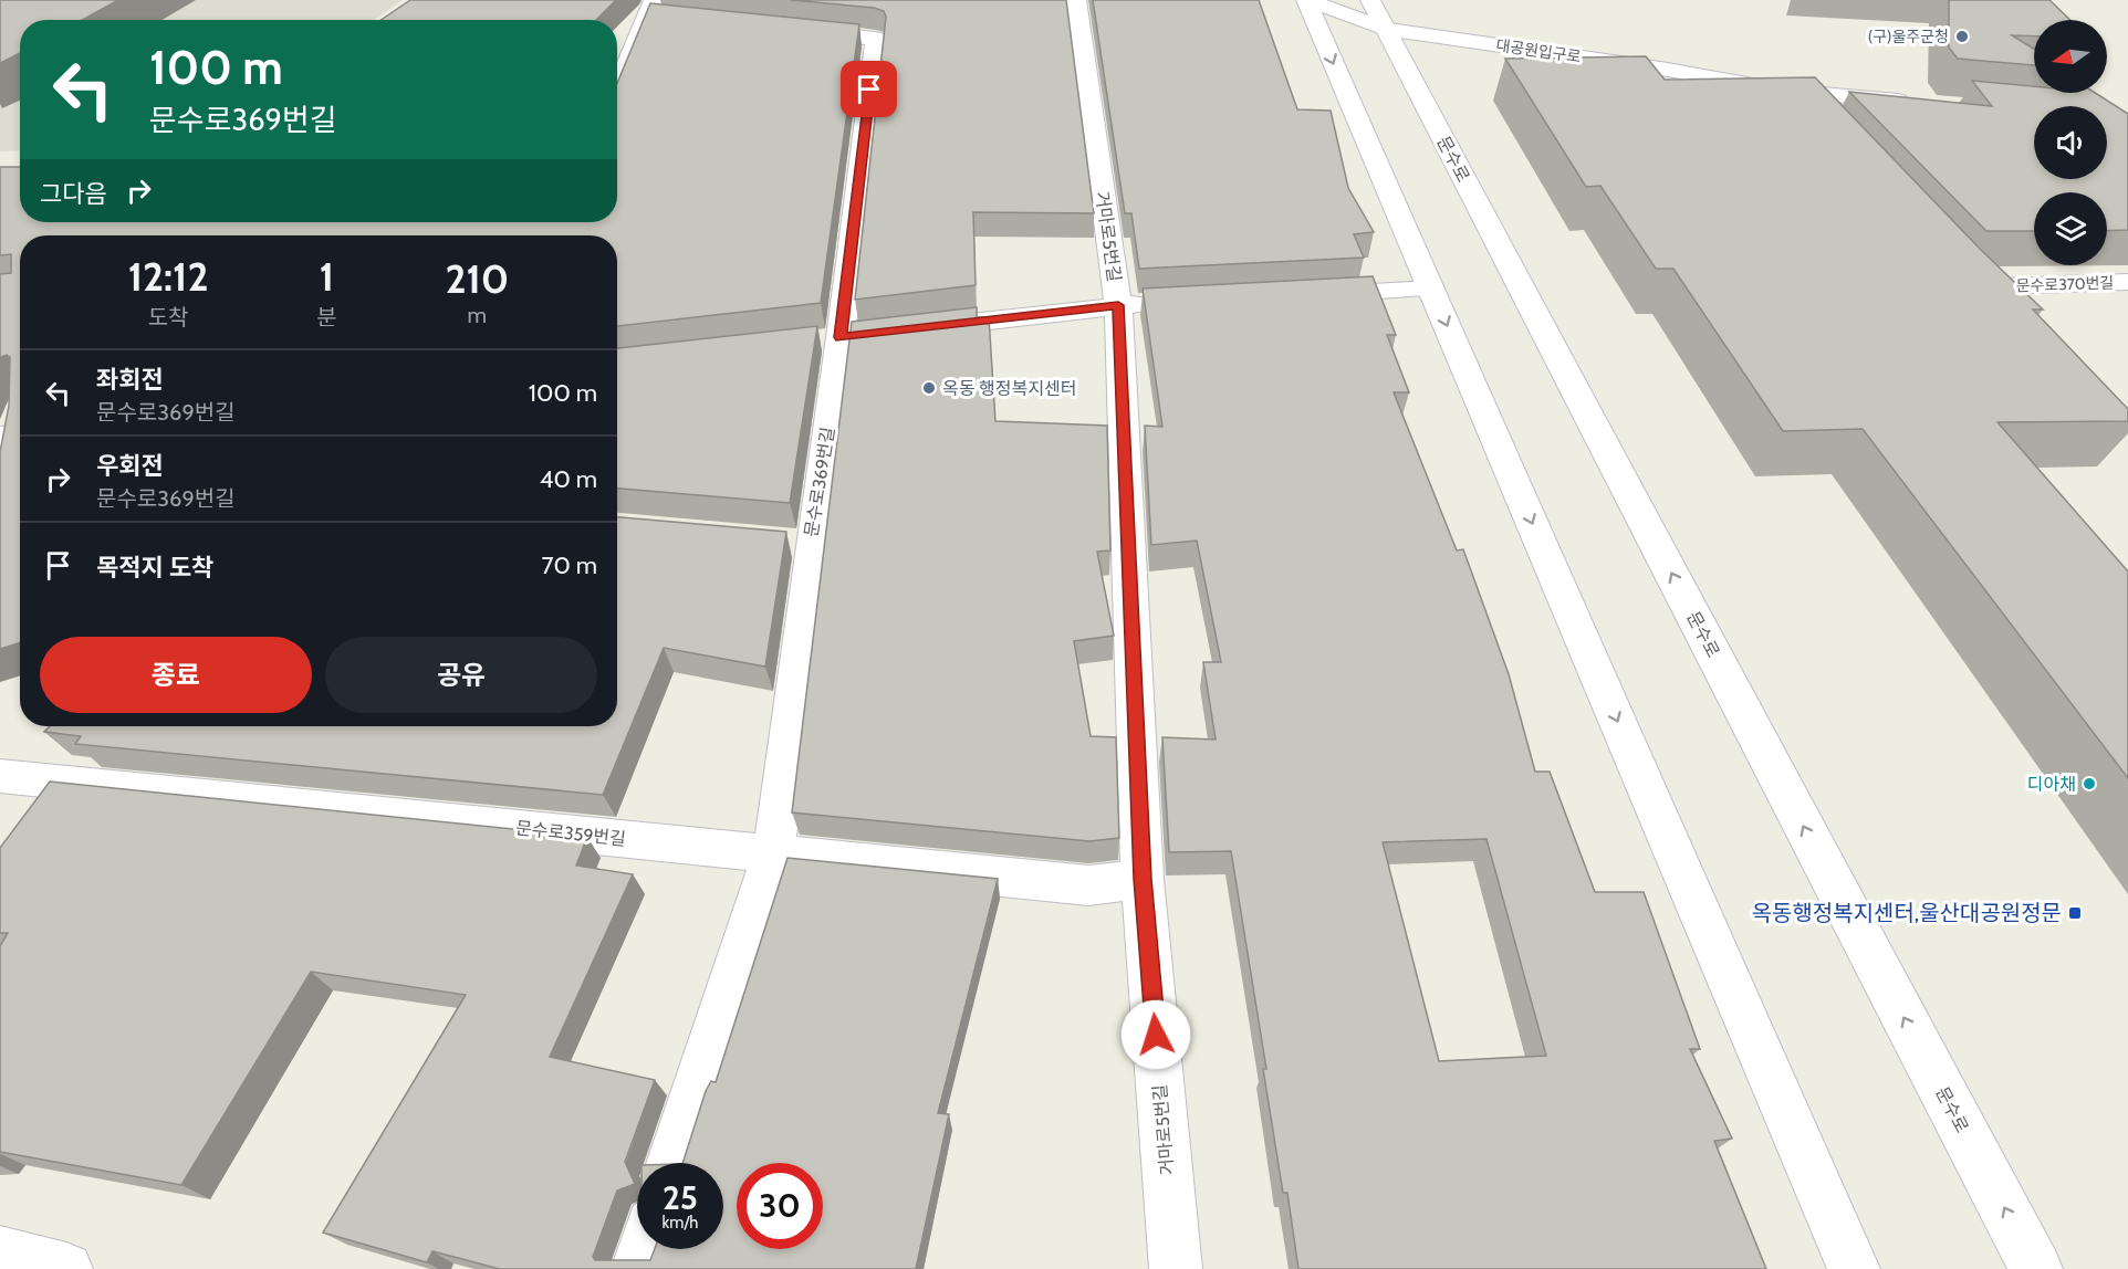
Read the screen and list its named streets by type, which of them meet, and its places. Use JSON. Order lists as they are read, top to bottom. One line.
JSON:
{"streets":{"street":["대공원입구로","문수로","거마로5번길","문수로370번길","문수로369번길","문수로359번길"]},"crossings":[["대공원입구로","문수로"],["거마로5번길","문수로359번길"],["문수로369번길","문수로359번길"]],"places":{"other":["(구)울주군청","옥동 행정복지센터","디아채"],"transit":["옥동행정복지센터,울산대공원정문"]},"north":"left","page":{"turn":["100 m","문수로369번길"],"then":"그다음","eta":["12:12","도착","1","분","210","m"],"list":[{"name":"좌회전","note":"문수로369번길","value":"100 m"},{"name":"우회전","note":"문수로369번길","value":"40 m"},{"name":"목적지 도착","value":"70 m"}],"buttons":["종료","공유"],"speed":"25 km/h","limit":"30"}}
